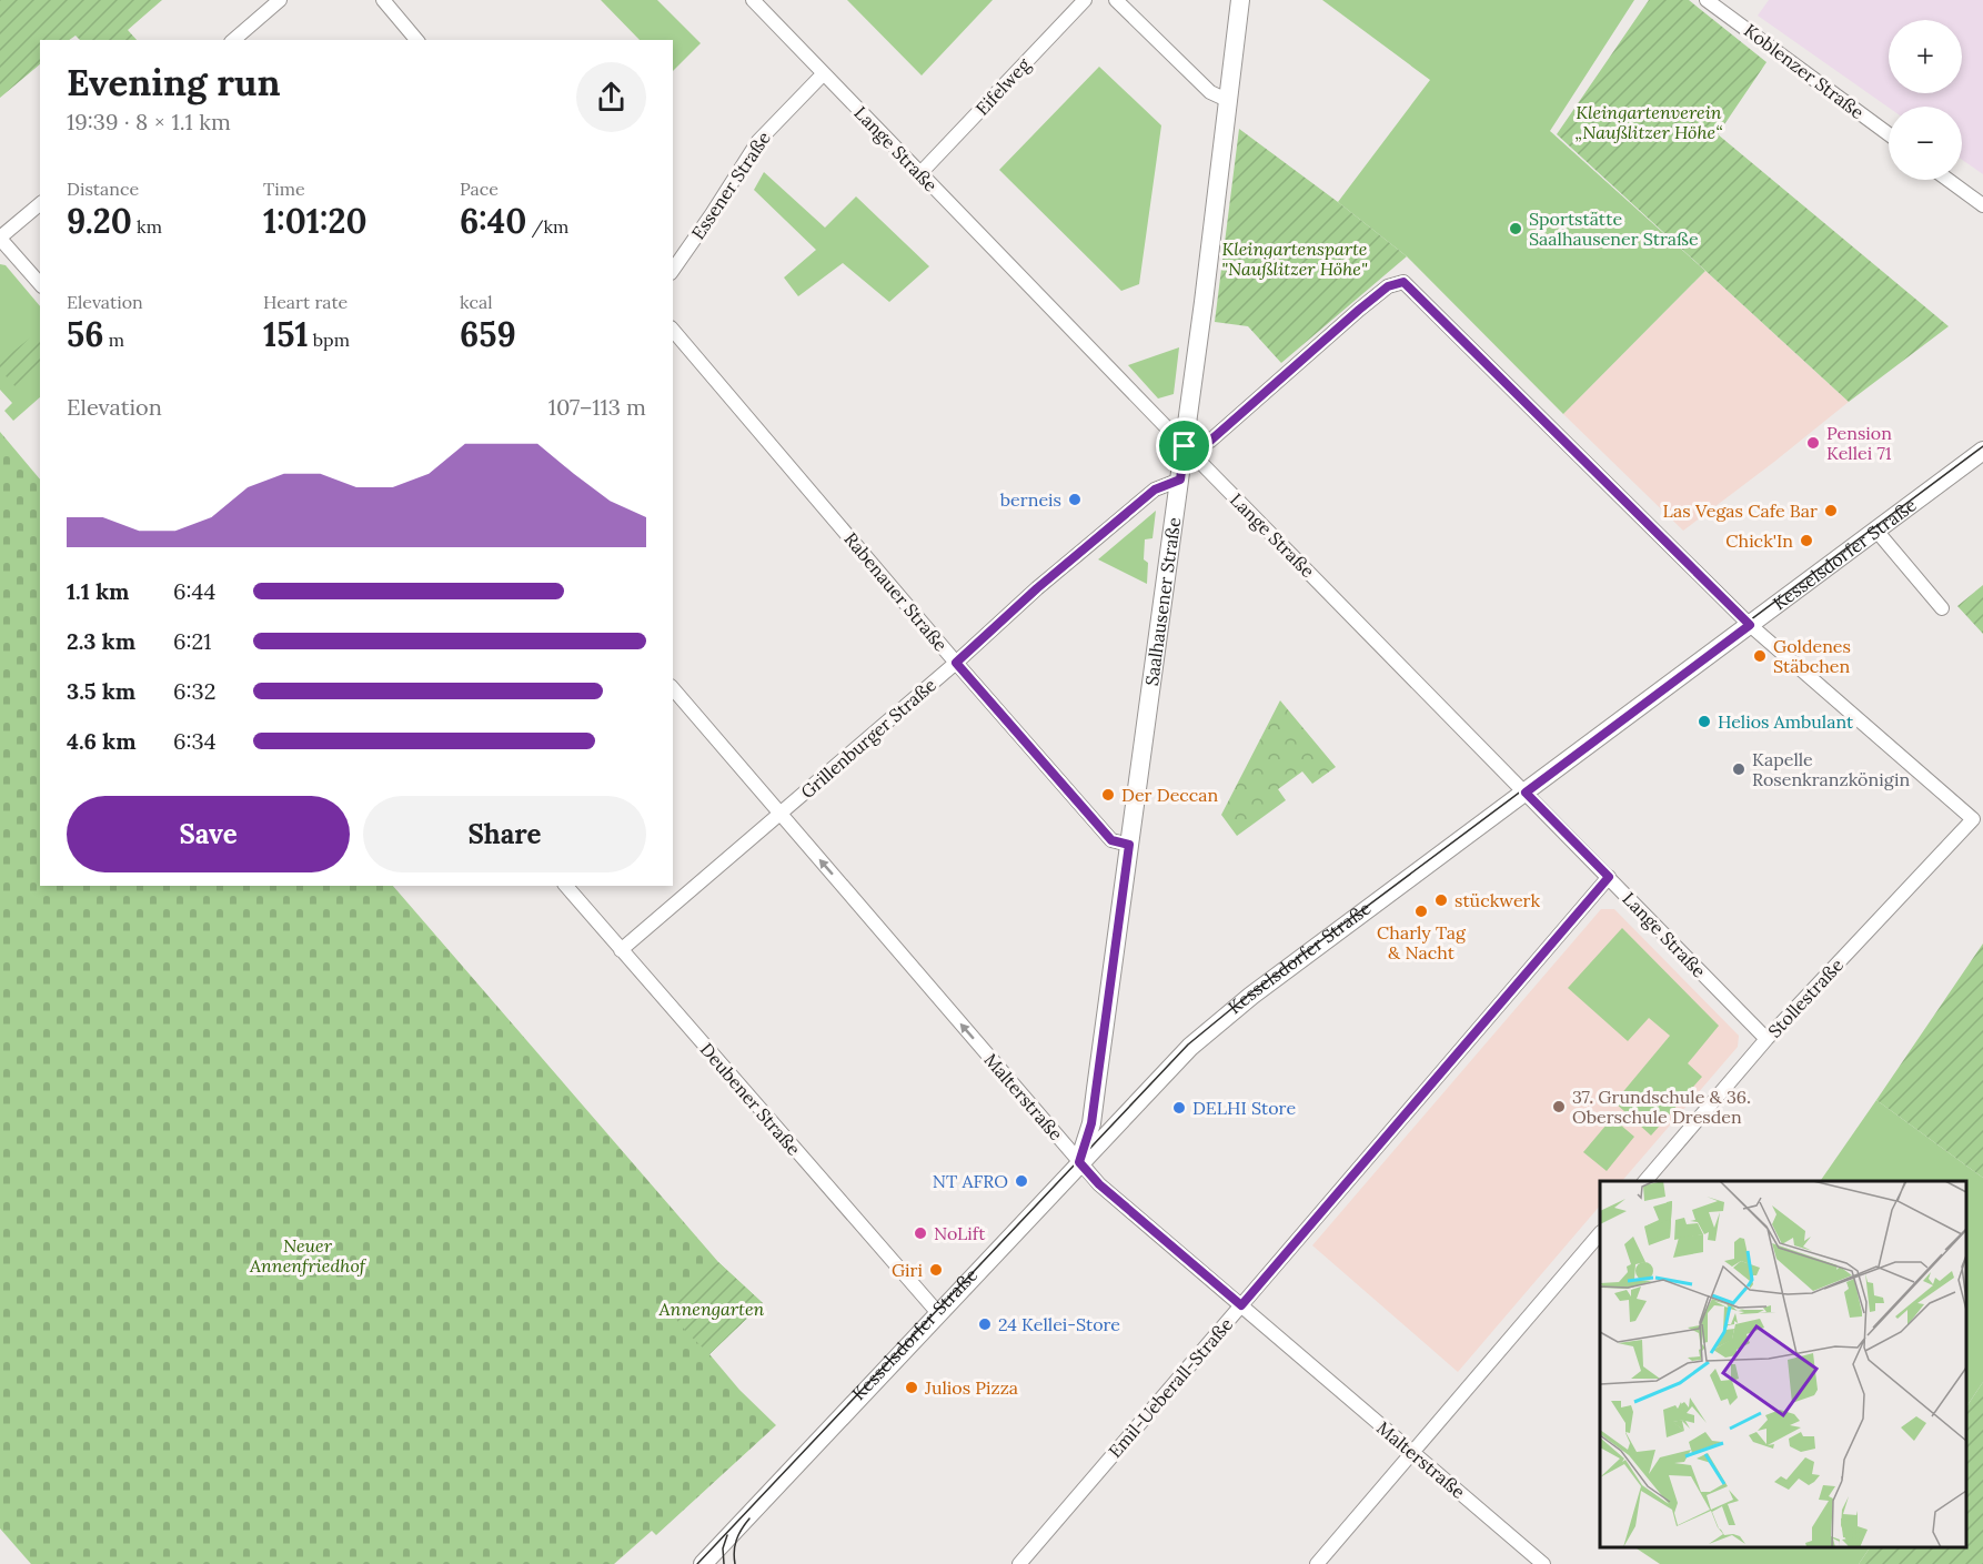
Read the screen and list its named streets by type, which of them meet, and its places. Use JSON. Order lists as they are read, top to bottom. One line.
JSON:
{"streets":{"street":["Koblenzer Straße","Eifelweg","Lange Straße","Essener Straße","Kesselsdorfer Straße","Rabenauer Straße","Saalhausener Straße","Grillenburger Straße","Stollestraße","Malterstraße","Deubener Straße","Emil-Ueberall-Straße"]},"crossings":[["Eifelweg","Lange Straße"],["Lange Straße","Essener Straße"],["Lange Straße","Kesselsdorfer Straße"],["Lange Straße","Saalhausener Straße"],["Lange Straße","Stollestraße"],["Lange Straße","Emil-Ueberall-Straße"],["Kesselsdorfer Straße","Saalhausener Straße"],["Kesselsdorfer Straße","Stollestraße"],["Kesselsdorfer Straße","Malterstraße"],["Kesselsdorfer Straße","Deubener Straße"],["Rabenauer Straße","Saalhausener Straße"],["Rabenauer Straße","Grillenburger Straße"],["Saalhausener Straße","Grillenburger Straße"],["Saalhausener Straße","Malterstraße"],["Grillenburger Straße","Malterstraße"],["Grillenburger Straße","Deubener Straße"],["Malterstraße","Emil-Ueberall-Straße"]],"one_way":["Malterstraße"],"parks":["Kleingartenverein „Naußlitzer Höhe“","Kleingartensparte \"Naußlitzer Höhe\"","Neuer Annenfriedhof","Annengarten"],"places":["Sportstätte Saalhausener Straße","Pension Kellei 71","berneis","Las Vegas Cafe Bar","Chick'In","Goldenes Stäbchen","Helios Ambulant","Kapelle Rosenkranzkönigin","Der Deccan","stückwerk","Charly Tag & Nacht","37. Grundschule & 36. Oberschule Dresden","DELHI Store","NT AFRO","NoLift","Giri","24 Kellei-Store","Julios Pizza"],"page":{"map_buttons":["+","−"],"heading":["Evening run","19:39 · 8 × 1.1 km"],"stats":[["Distance","9.20 km"],["Time","1:01:20"],["Pace","6:40 /km"],["Elevation","56 m"],["Heart rate","151 bpm"],["kcal","659"]],"chart":["Elevation","107–113 m"],"list":[{"name":"1.1 km","note":"6:44"},{"name":"2.3 km","note":"6:21"},{"name":"3.5 km","note":"6:32"},{"name":"4.6 km","note":"6:34"}],"buttons":["Save","Share"]}}
